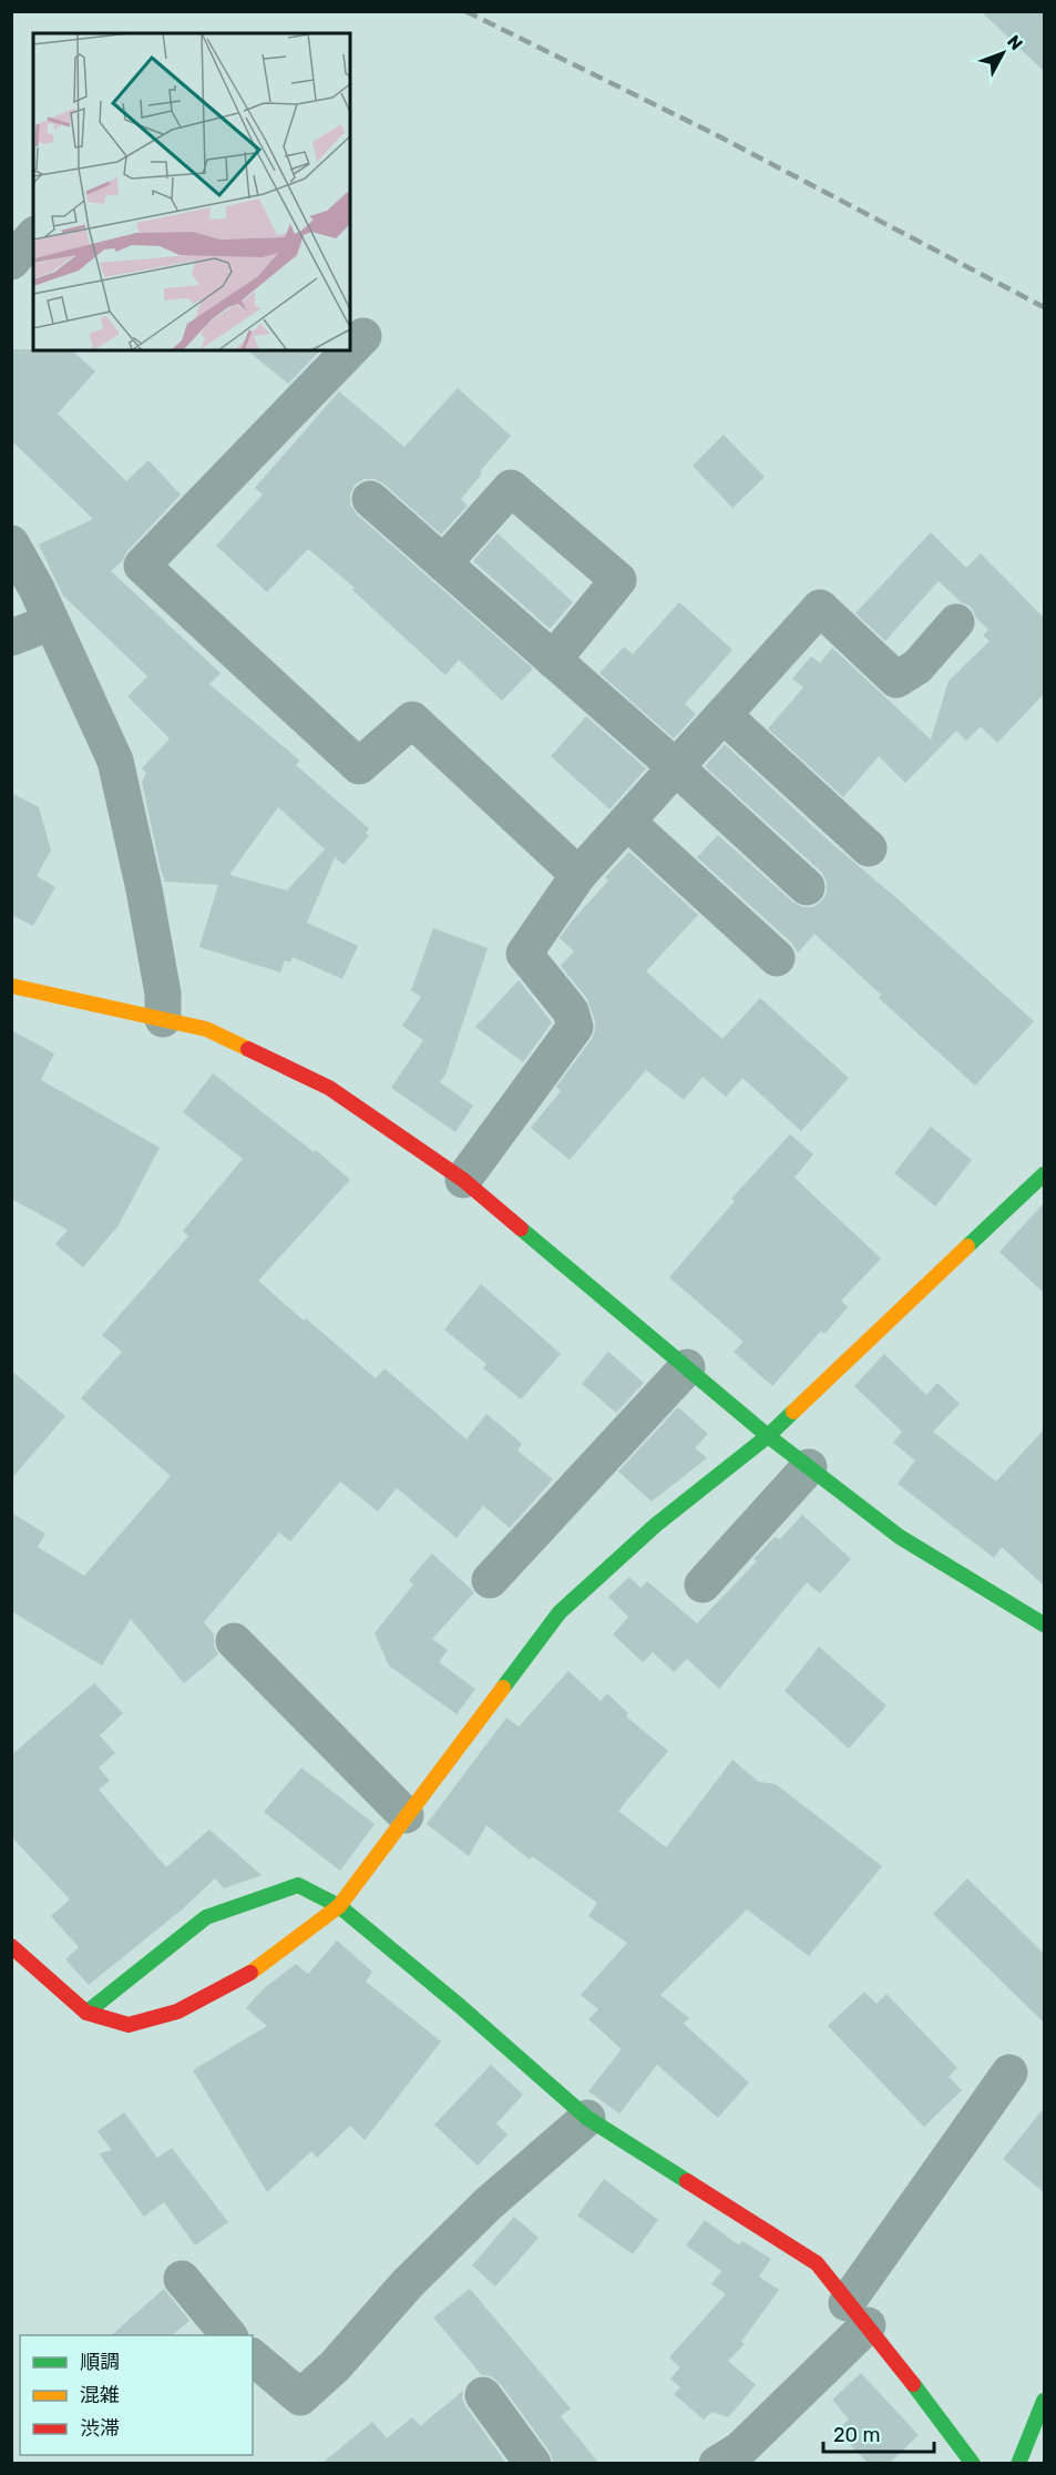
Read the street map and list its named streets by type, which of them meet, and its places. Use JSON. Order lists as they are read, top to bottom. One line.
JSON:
{"legend":["順調","混雑","渋滞"],"scale_bar":"20 m","north":"top right"}
